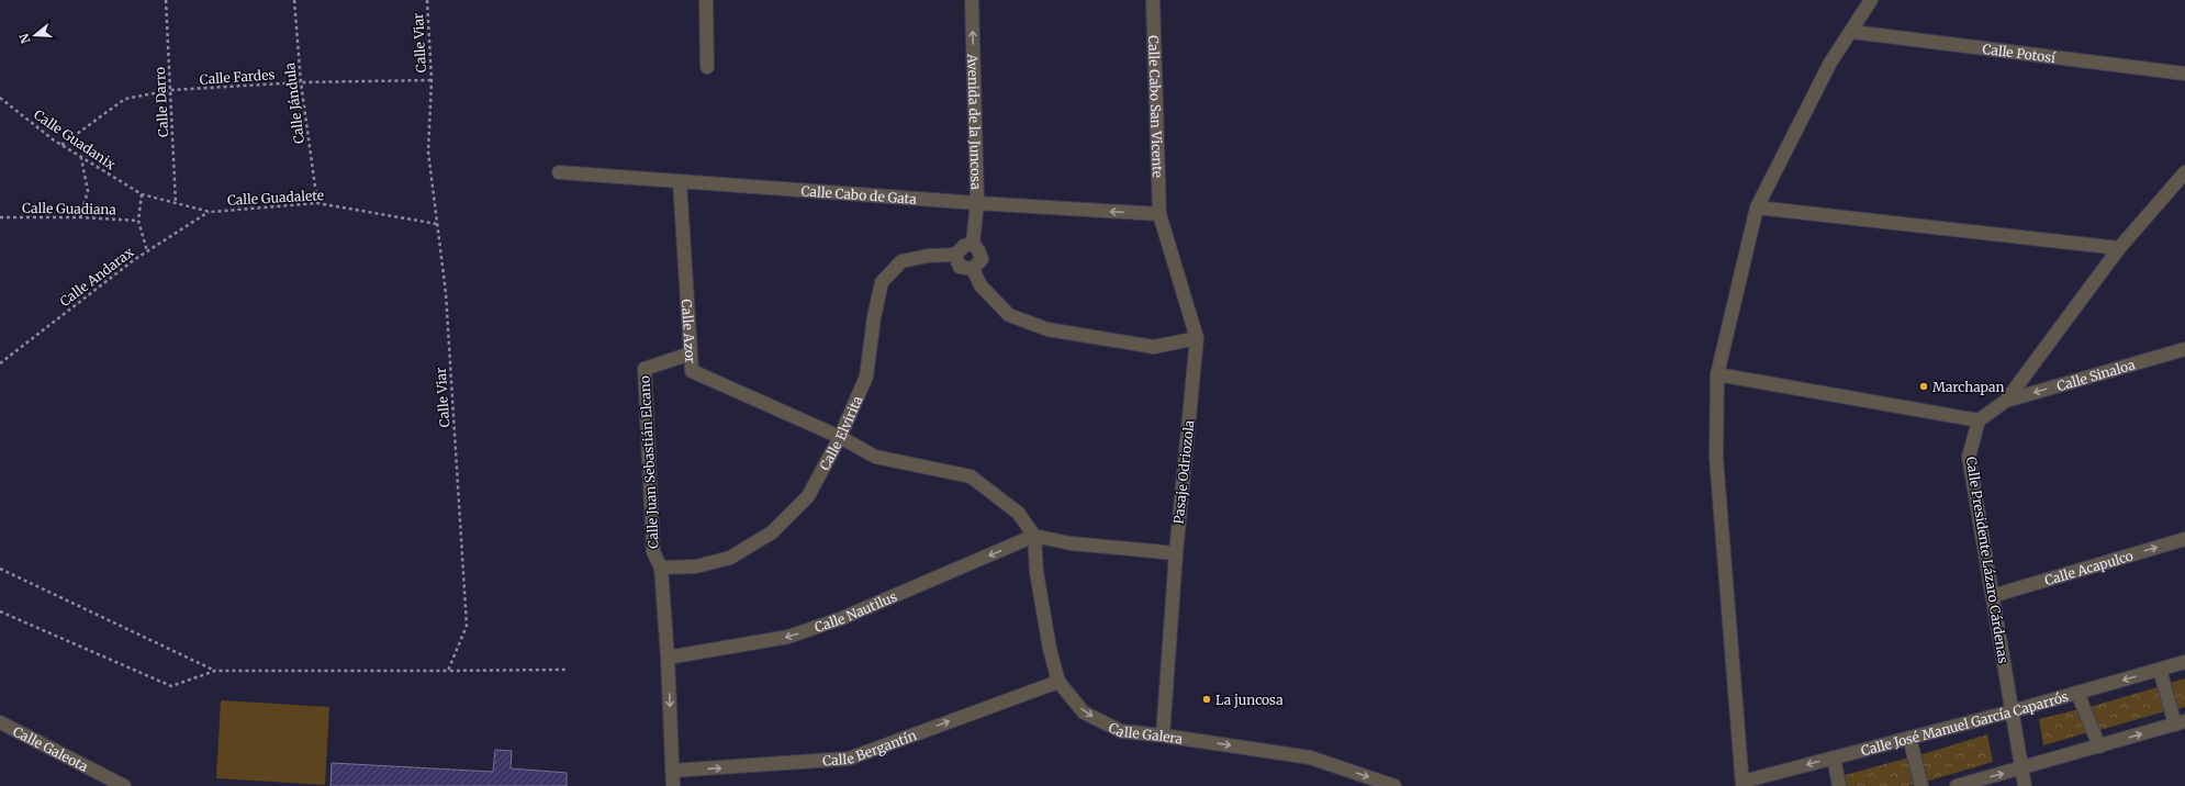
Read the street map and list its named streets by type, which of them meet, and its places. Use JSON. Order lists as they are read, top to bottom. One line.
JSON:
{"streets":{"street":["Calle Potosí","Calle Cabo San Vicente","Avenida de la Juncosa","Calle Cabo de Gata","Calle Azor","Calle Sinaloa","Calle Elvirita","Calle Juan Sebastián Elcano","Pasaje Odriozola","Calle Presidente Lázaro Cárdenas","Calle Acapulco","Calle Nautilus","Calle José Manuel García Caparrós","Calle Galera","Calle Bergantín","Calle Galeota"],"path":["Calle Viar","Calle Fardes","Calle Darro","Calle Jándula","Calle Guadanix","Calle Guadalete","Calle Guadiana","Calle Andarax"]},"crossings":[["Calle Viar","Calle Fardes"],["Calle Viar","Calle Guadalete"],["Calle Fardes","Calle Darro"],["Calle Fardes","Calle Jándula"],["Calle Fardes","Calle Guadanix"],["Calle Darro","Calle Guadalete"],["Calle Jándula","Calle Guadalete"],["Calle Cabo San Vicente","Calle Cabo de Gata"],["Calle Cabo San Vicente","Pasaje Odriozola"],["Avenida de la Juncosa","Calle Cabo de Gata"],["Avenida de la Juncosa","Calle Elvirita"],["Calle Guadanix","Calle Guadalete"],["Calle Cabo de Gata","Calle Azor"],["Calle Cabo de Gata","Pasaje Odriozola"],["Calle Guadalete","Calle Andarax"],["Calle Azor","Calle Elvirita"],["Calle Azor","Calle Juan Sebastián Elcano"],["Calle Elvirita","Calle Juan Sebastián Elcano"],["Calle Juan Sebastián Elcano","Calle Nautilus"],["Calle Juan Sebastián Elcano","Calle Bergantín"],["Pasaje Odriozola","Calle Galera"],["Calle Presidente Lázaro Cárdenas","Calle Acapulco"],["Calle Presidente Lázaro Cárdenas","Calle José Manuel García Caparrós"],["Calle Nautilus","Calle Galera"],["Calle Galera","Calle Bergantín"]],"one_way":["Avenida de la Juncosa","Calle Sinaloa","Calle Acapulco","Calle Nautilus","Calle Galera","Calle Bergantín"],"places":["Marchapan","La juncosa"],"north":"left"}
